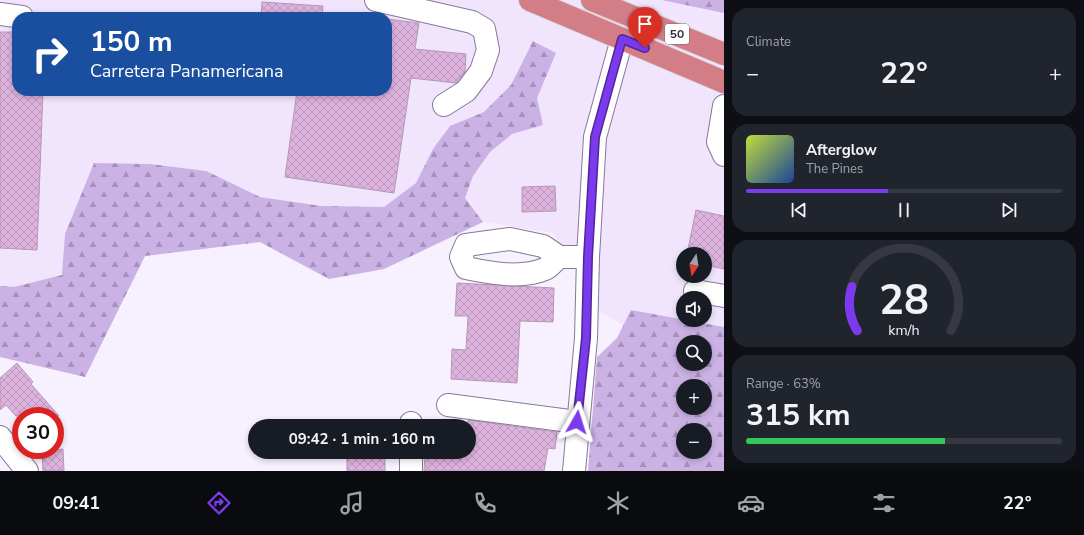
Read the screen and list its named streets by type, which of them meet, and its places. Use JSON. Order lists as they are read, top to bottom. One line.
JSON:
{"streets":{"highway":["50"]},"north":"bottom","page":{"tile":["Climate",["Range · 63%","315 km"]],"turn":["150 m","Carretera Panamericana"],"heat":["−","22°","+"],"song":["Afterglow","The Pines"],"map_buttons":["+","−"],"limit":"30","trip":"09:42 · 1 min · 160 m","tabs":["09:41","22°"],"gauge":["28","km/h"]}}
